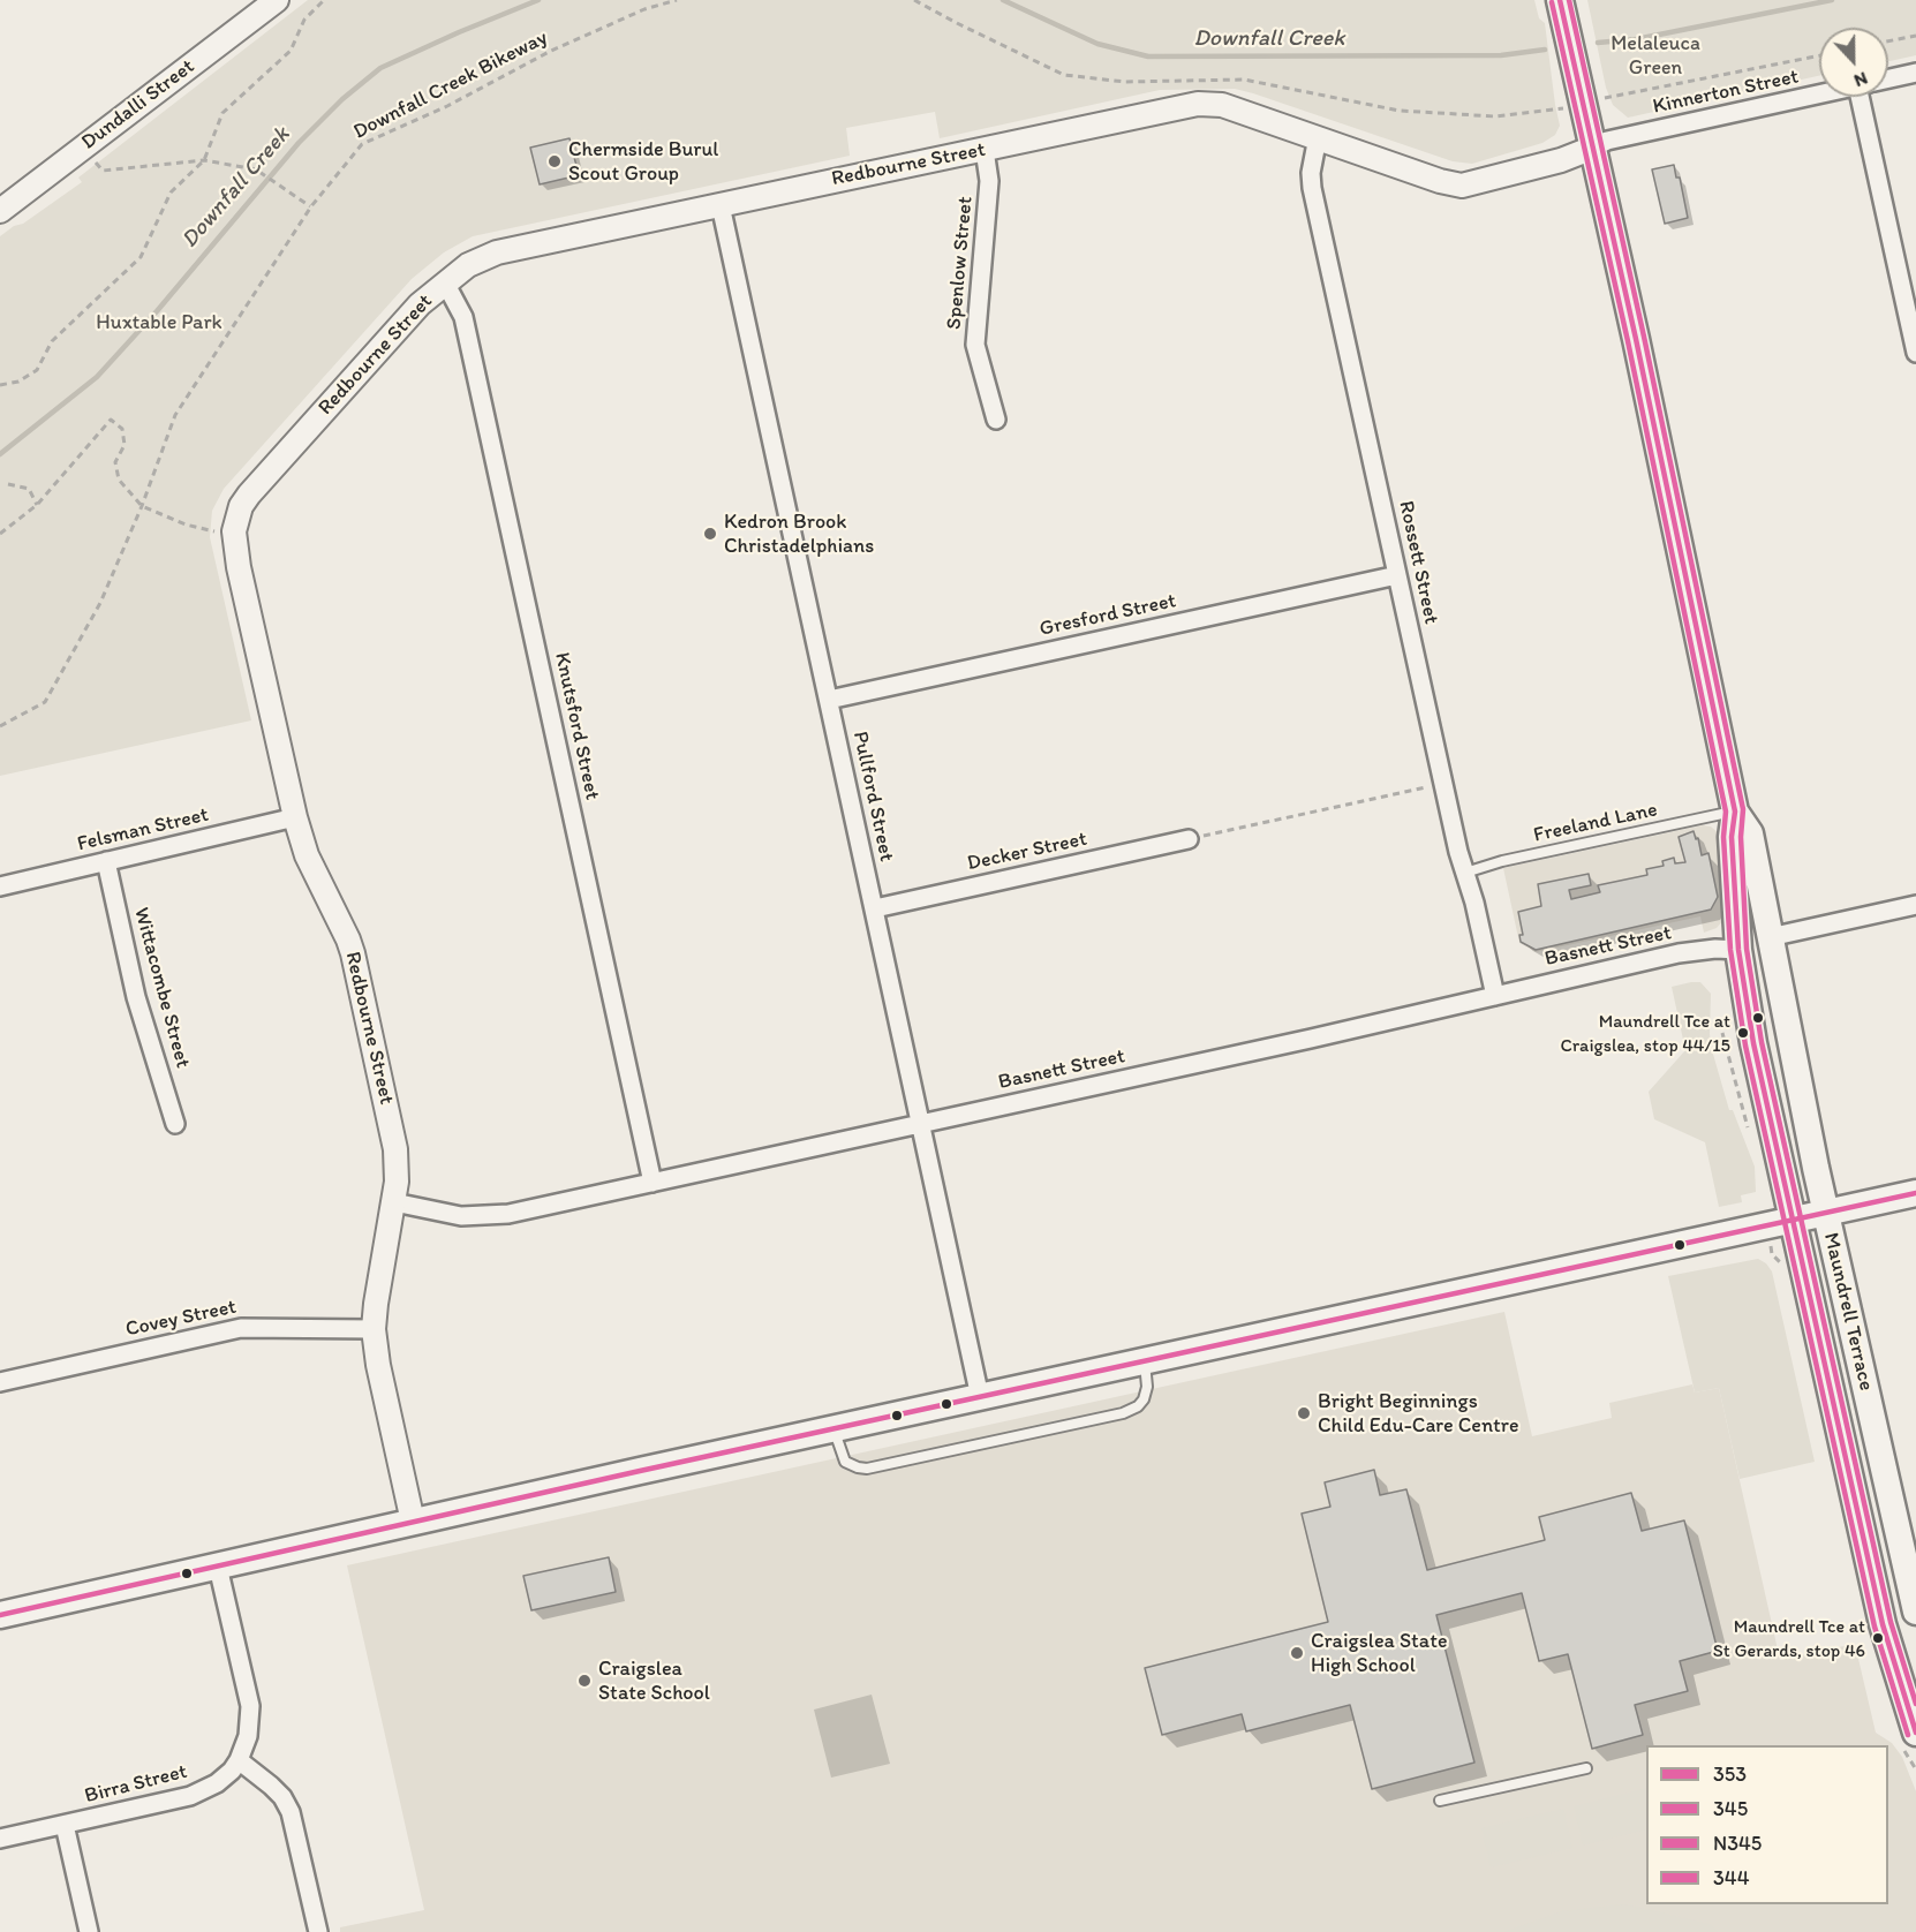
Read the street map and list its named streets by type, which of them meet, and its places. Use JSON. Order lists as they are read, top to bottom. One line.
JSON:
{"streets":{"main road":["Maundrell Terrace"],"street":["Kinnerton Street","Dundalli Street","Redbourne Street","Spenlow Street","Rossett Street","Gresford Street","Knutsford Street","Pullford Street","Felsman Street","Decker Street","Basnett Street","Wittacombe Street","Covey Street","Birra Street"],"lane":["Freeland Lane"],"path":["Downfall Creek Bikeway"]},"crossings":[["Kinnerton Street","Redbourne Street"],["Kinnerton Street","Maundrell Terrace"],["Redbourne Street","Spenlow Street"],["Redbourne Street","Rossett Street"],["Redbourne Street","Knutsford Street"],["Redbourne Street","Pullford Street"],["Redbourne Street","Felsman Street"],["Redbourne Street","Basnett Street"],["Redbourne Street","Maundrell Terrace"],["Redbourne Street","Covey Street"],["Rossett Street","Gresford Street"],["Rossett Street","Freeland Lane"],["Rossett Street","Basnett Street"],["Gresford Street","Pullford Street"],["Knutsford Street","Basnett Street"],["Pullford Street","Decker Street"],["Pullford Street","Basnett Street"],["Freeland Lane","Maundrell Terrace"],["Felsman Street","Wittacombe Street"],["Basnett Street","Maundrell Terrace"]],"water":["Downfall Creek"],"parks":["Melaleuca Green","Huxtable Park"],"places":["Chermside Burul Scout Group","Kedron Brook Christadelphians","Maundrell Tce at Craigslea, stop 44/15","Bright Beginnings Child Edu-Care Centre","Maundrell Tce at St Gerards, stop 46","Craigslea State High School","Craigslea State School"],"lines":["transit line 345","transit line 344","transit line N345","transit line 353"],"legend":["353","345","N345","344"],"north":"bottom"}
